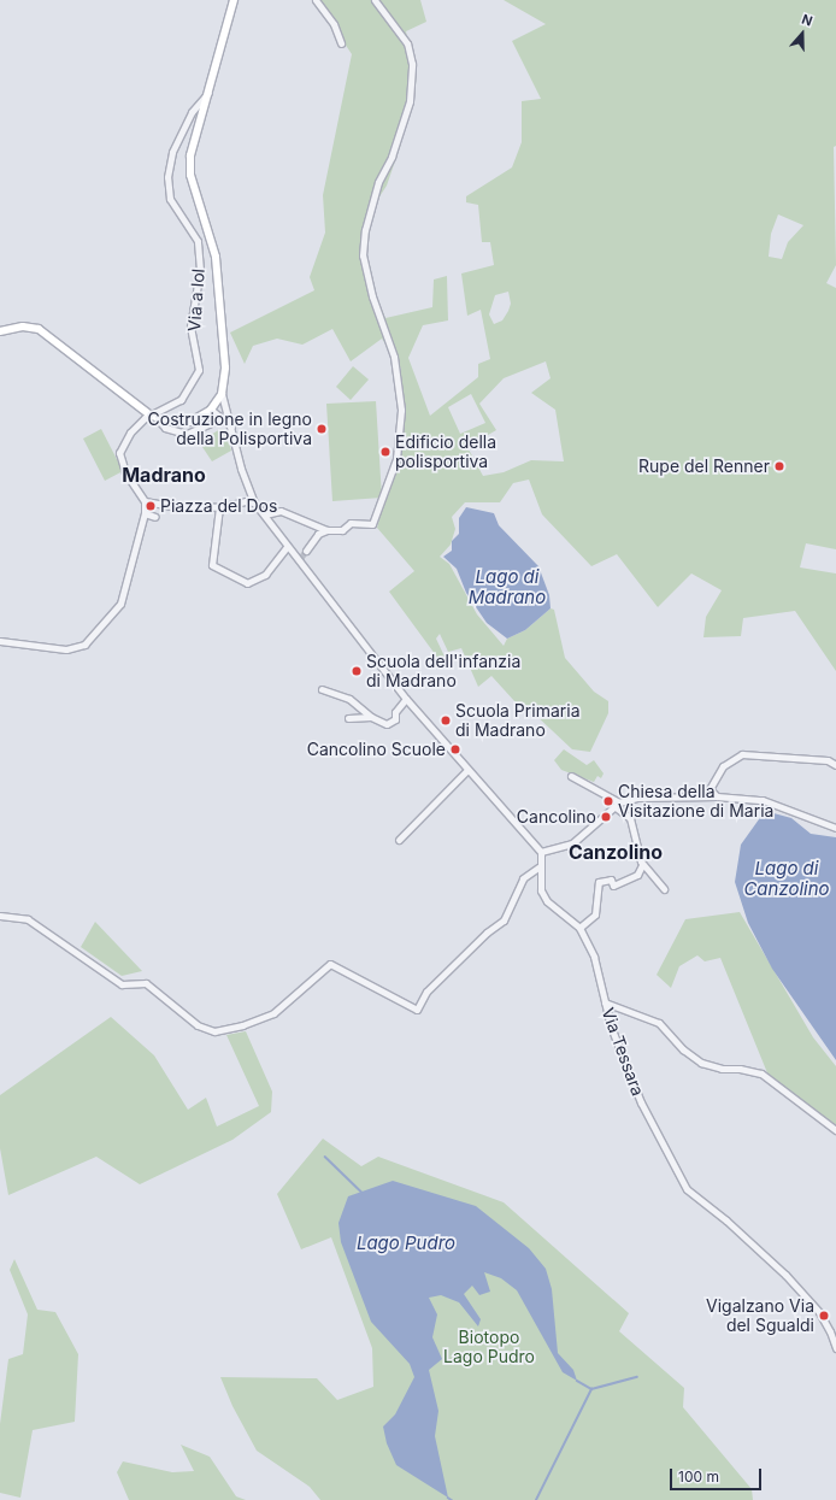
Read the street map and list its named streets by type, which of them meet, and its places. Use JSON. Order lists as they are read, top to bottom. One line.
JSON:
{"streets":{"street":["Via a Iol","Via Tessara"]},"districts":["Madrano","Canzolino"],"water":["Lago di Madrano","Lago di Canzolino","Lago Pudro"],"parks":["Biotopo Lago Pudro"],"places":["Costruzione in legno della Polisportiva","Edificio della polisportiva","Rupe del Renner","Piazza del Dos","Scuola dell'infanzia di Madrano","Scuola Primaria di Madrano","Cancolino Scuole","Chiesa della Visitazione di Maria","Cancolino","Vigalzano Via del Sgualdi"],"scale_bar":"100 m","north":"top"}
